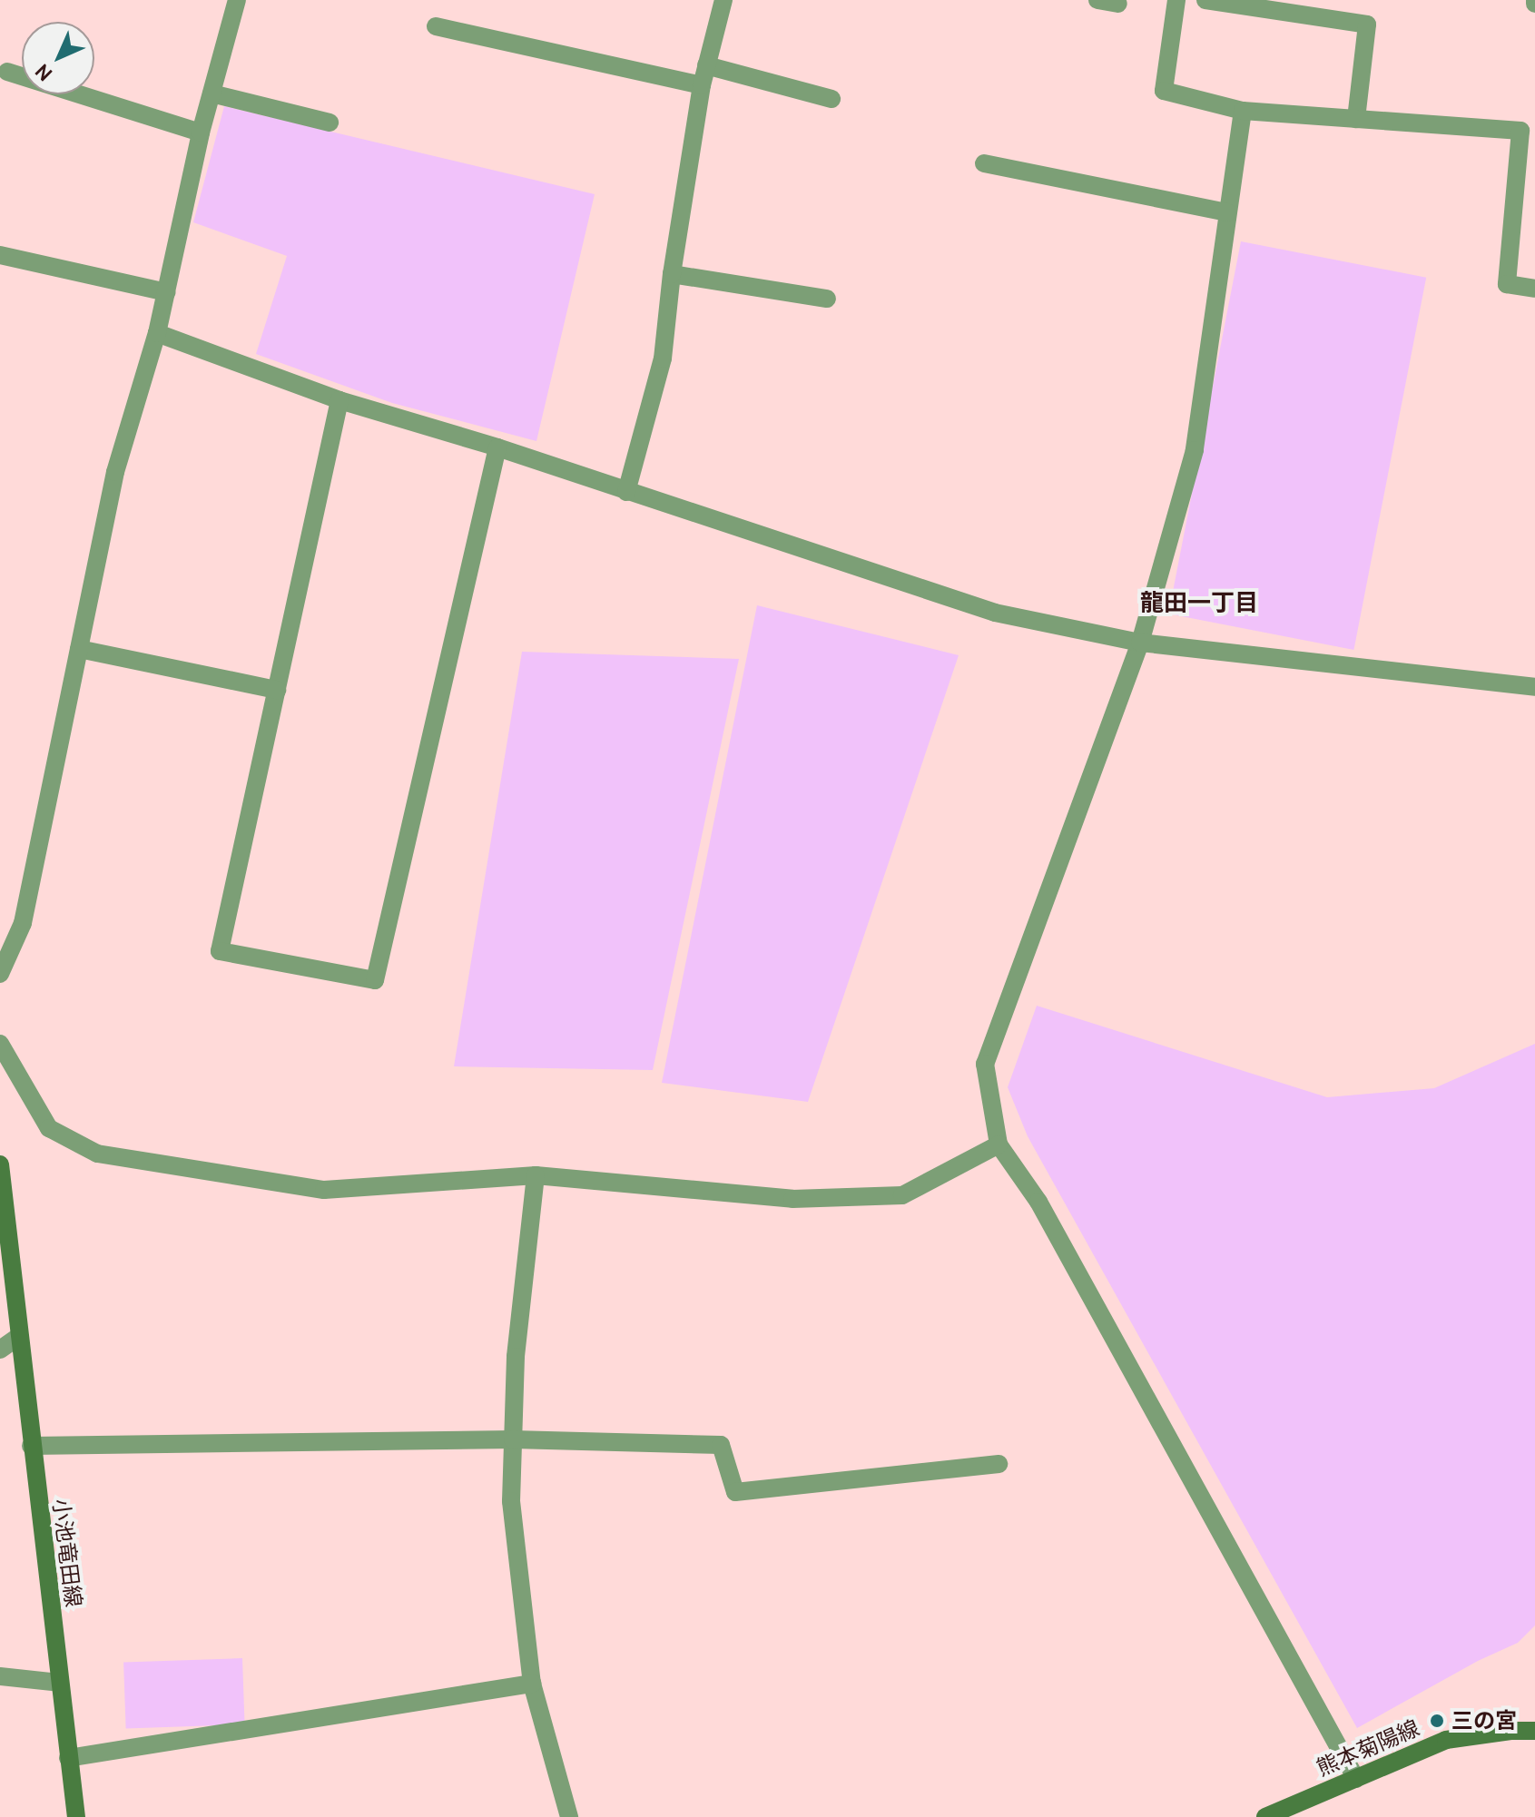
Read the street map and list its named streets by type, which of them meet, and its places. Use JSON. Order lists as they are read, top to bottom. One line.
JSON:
{"streets":{"main road":["小池竜田線","熊本菊陽線"]},"districts":["龍田一丁目"],"places":["三の宮"],"north":"bottom left"}
